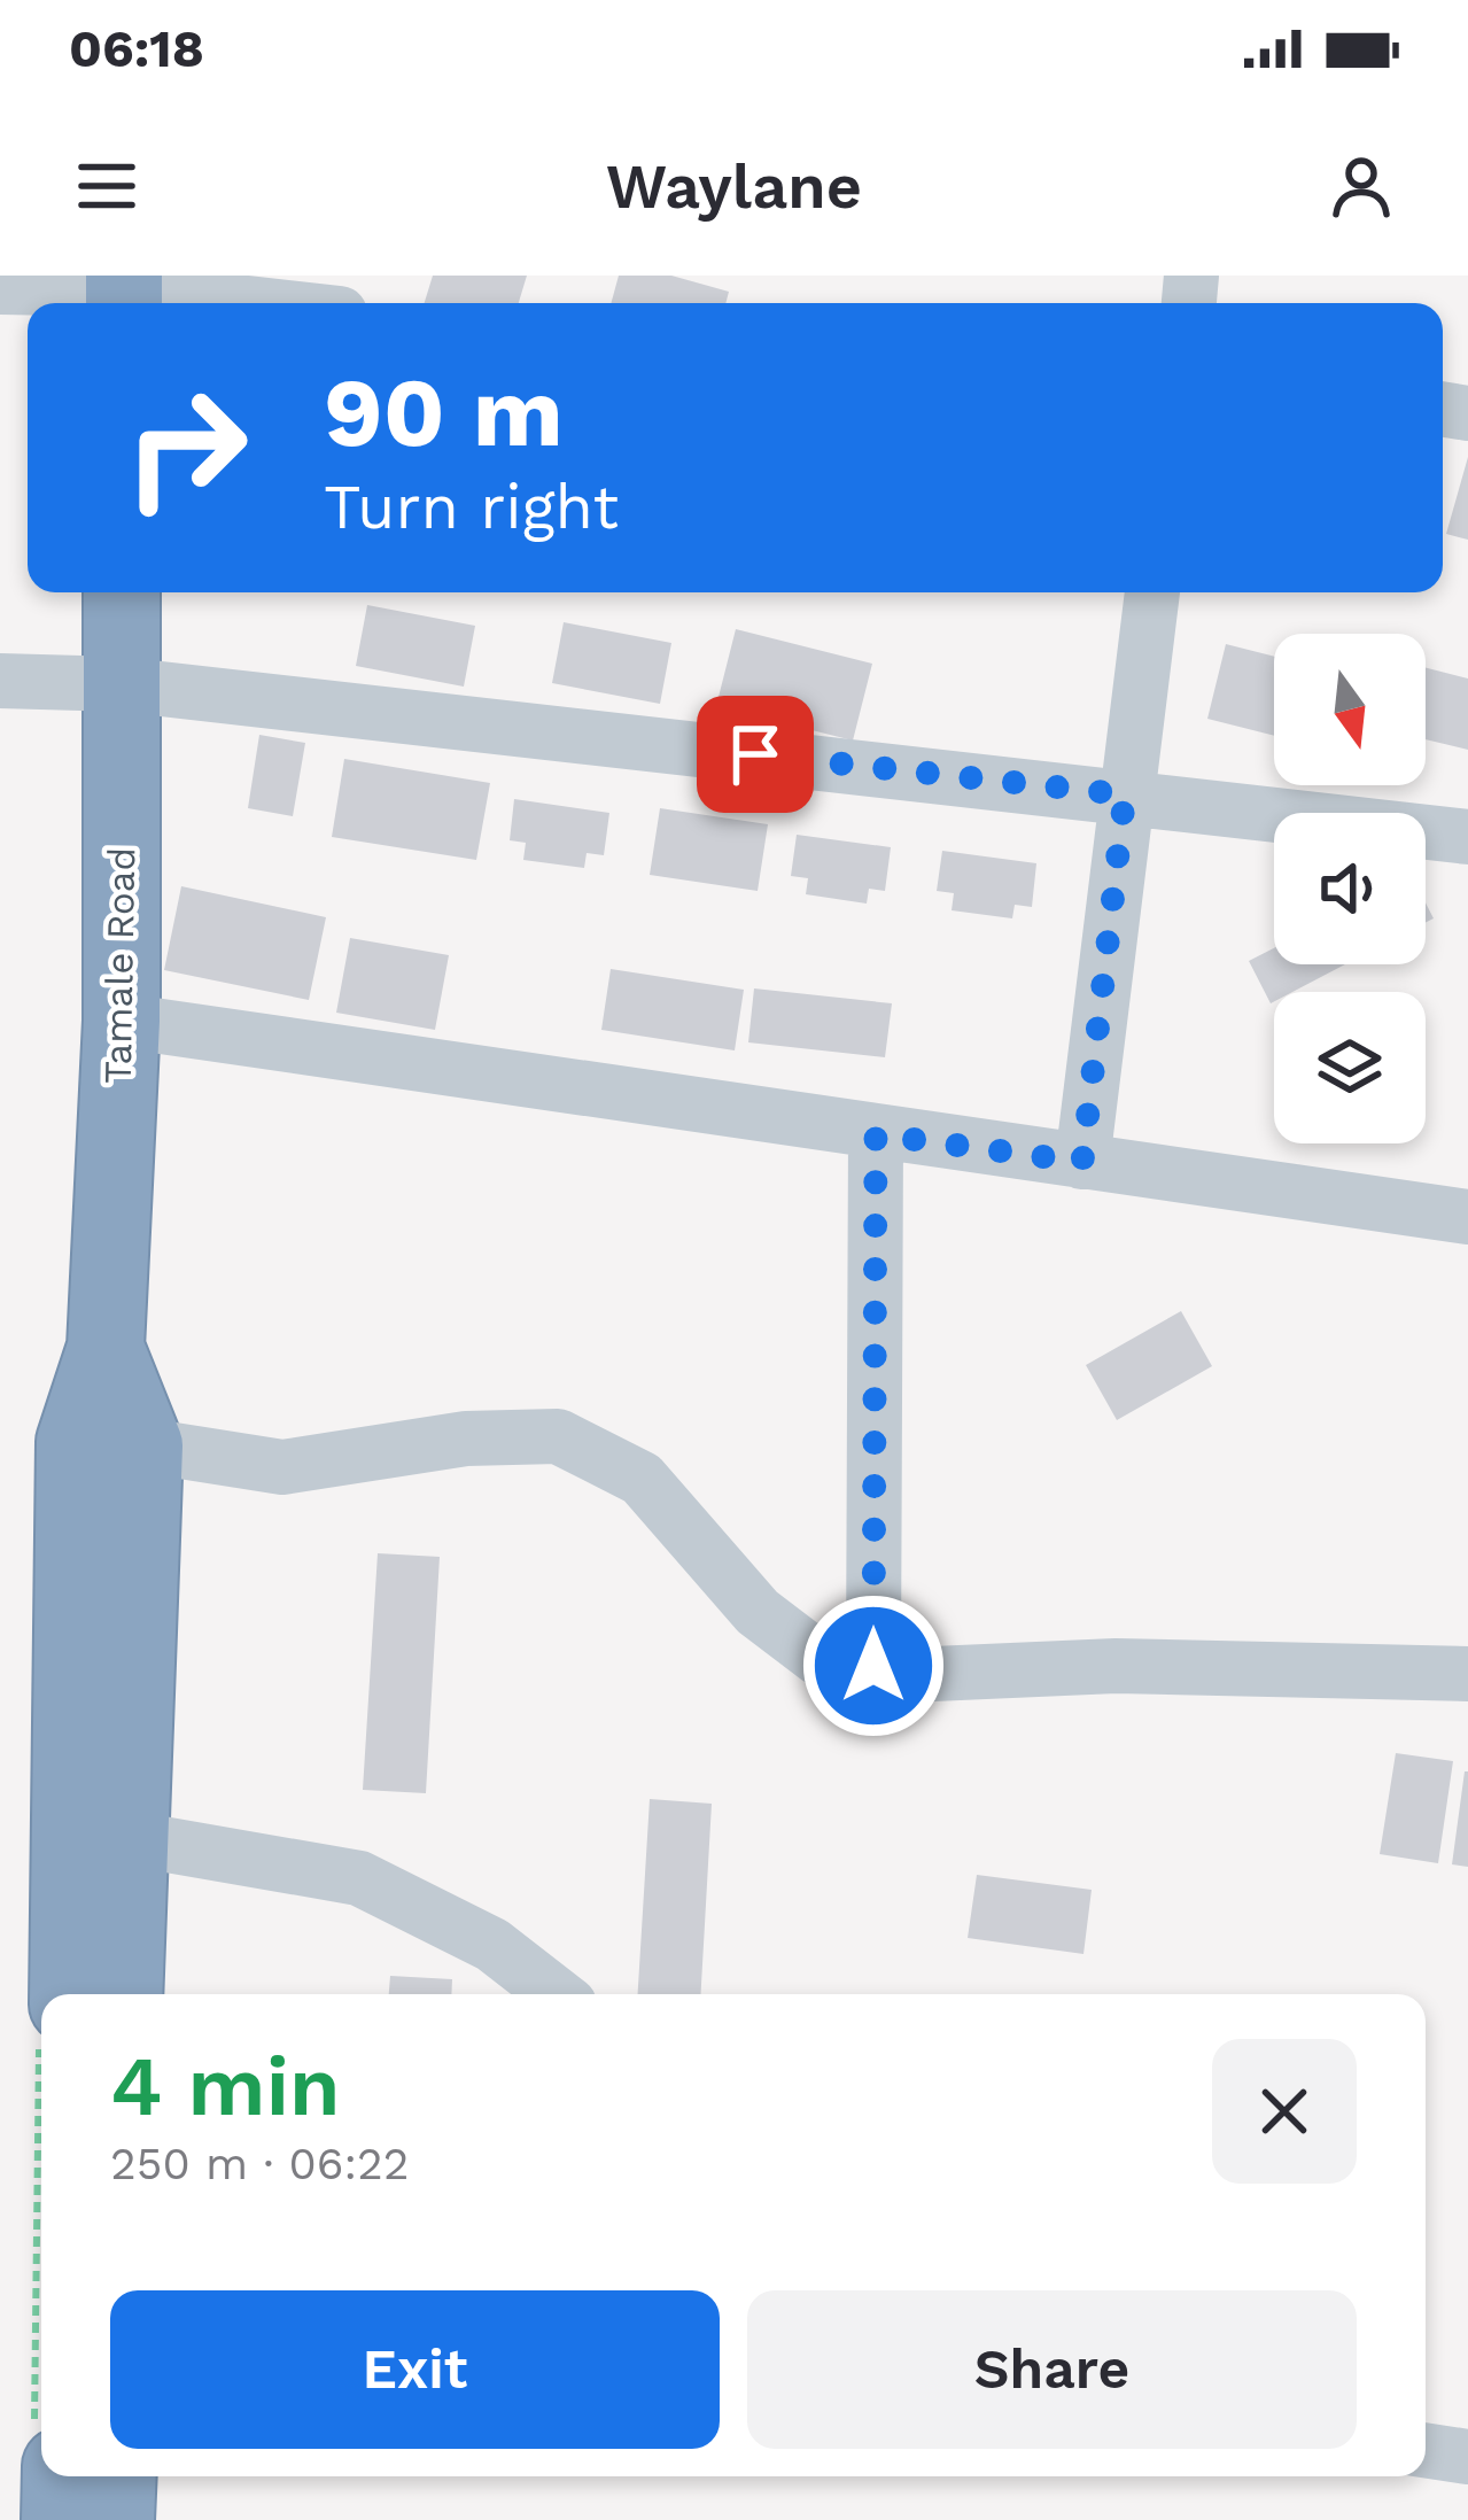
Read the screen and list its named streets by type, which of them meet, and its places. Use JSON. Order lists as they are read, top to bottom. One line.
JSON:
{"streets":{"highway":["Tamale Road"]},"north":"bottom","page":{"status":"06:18","header":"Waylane","turn":["90 m","Turn right"],"heading":["4 min","250 m · 06:22"],"buttons":["Exit","Share"]}}
